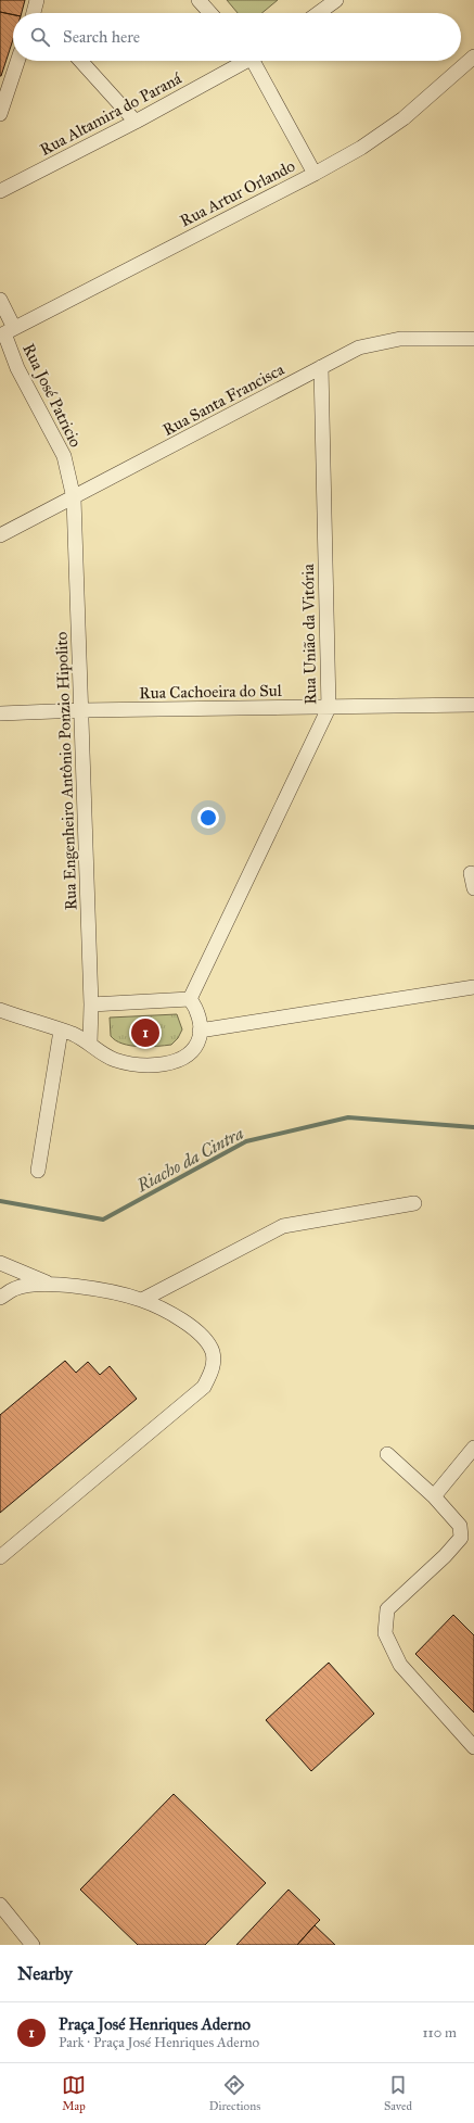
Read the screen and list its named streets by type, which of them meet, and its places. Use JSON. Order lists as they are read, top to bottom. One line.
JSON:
{"streets":{"street":["Rua Altamira do Paraná","Rua Artur Orlando","Rua José Patricio","Rua Santa Francisca","Rua União da Vitória","Rua Cachoeira do Sul","Rua Engenheiro Antônio Ponzio Hipolito"]},"crossings":[["Rua Artur Orlando","Rua José Patricio"],["Rua José Patricio","Rua Santa Francisca"],["Rua José Patricio","Rua Engenheiro Antônio Ponzio Hipolito"],["Rua Santa Francisca","Rua União da Vitória"],["Rua Santa Francisca","Rua Engenheiro Antônio Ponzio Hipolito"],["Rua União da Vitória","Rua Cachoeira do Sul"],["Rua Cachoeira do Sul","Rua Engenheiro Antônio Ponzio Hipolito"]],"water":["Riacho da Cintra"],"page":{"search":"Search here","pins":"1","heading":"Nearby","list":[{"mark":"1","name":"Praça José Henriques Aderno","note":"Park · Praça José Henriques Aderno","value":"110 m"}],"nav":["Map","Directions","Saved"]}}
